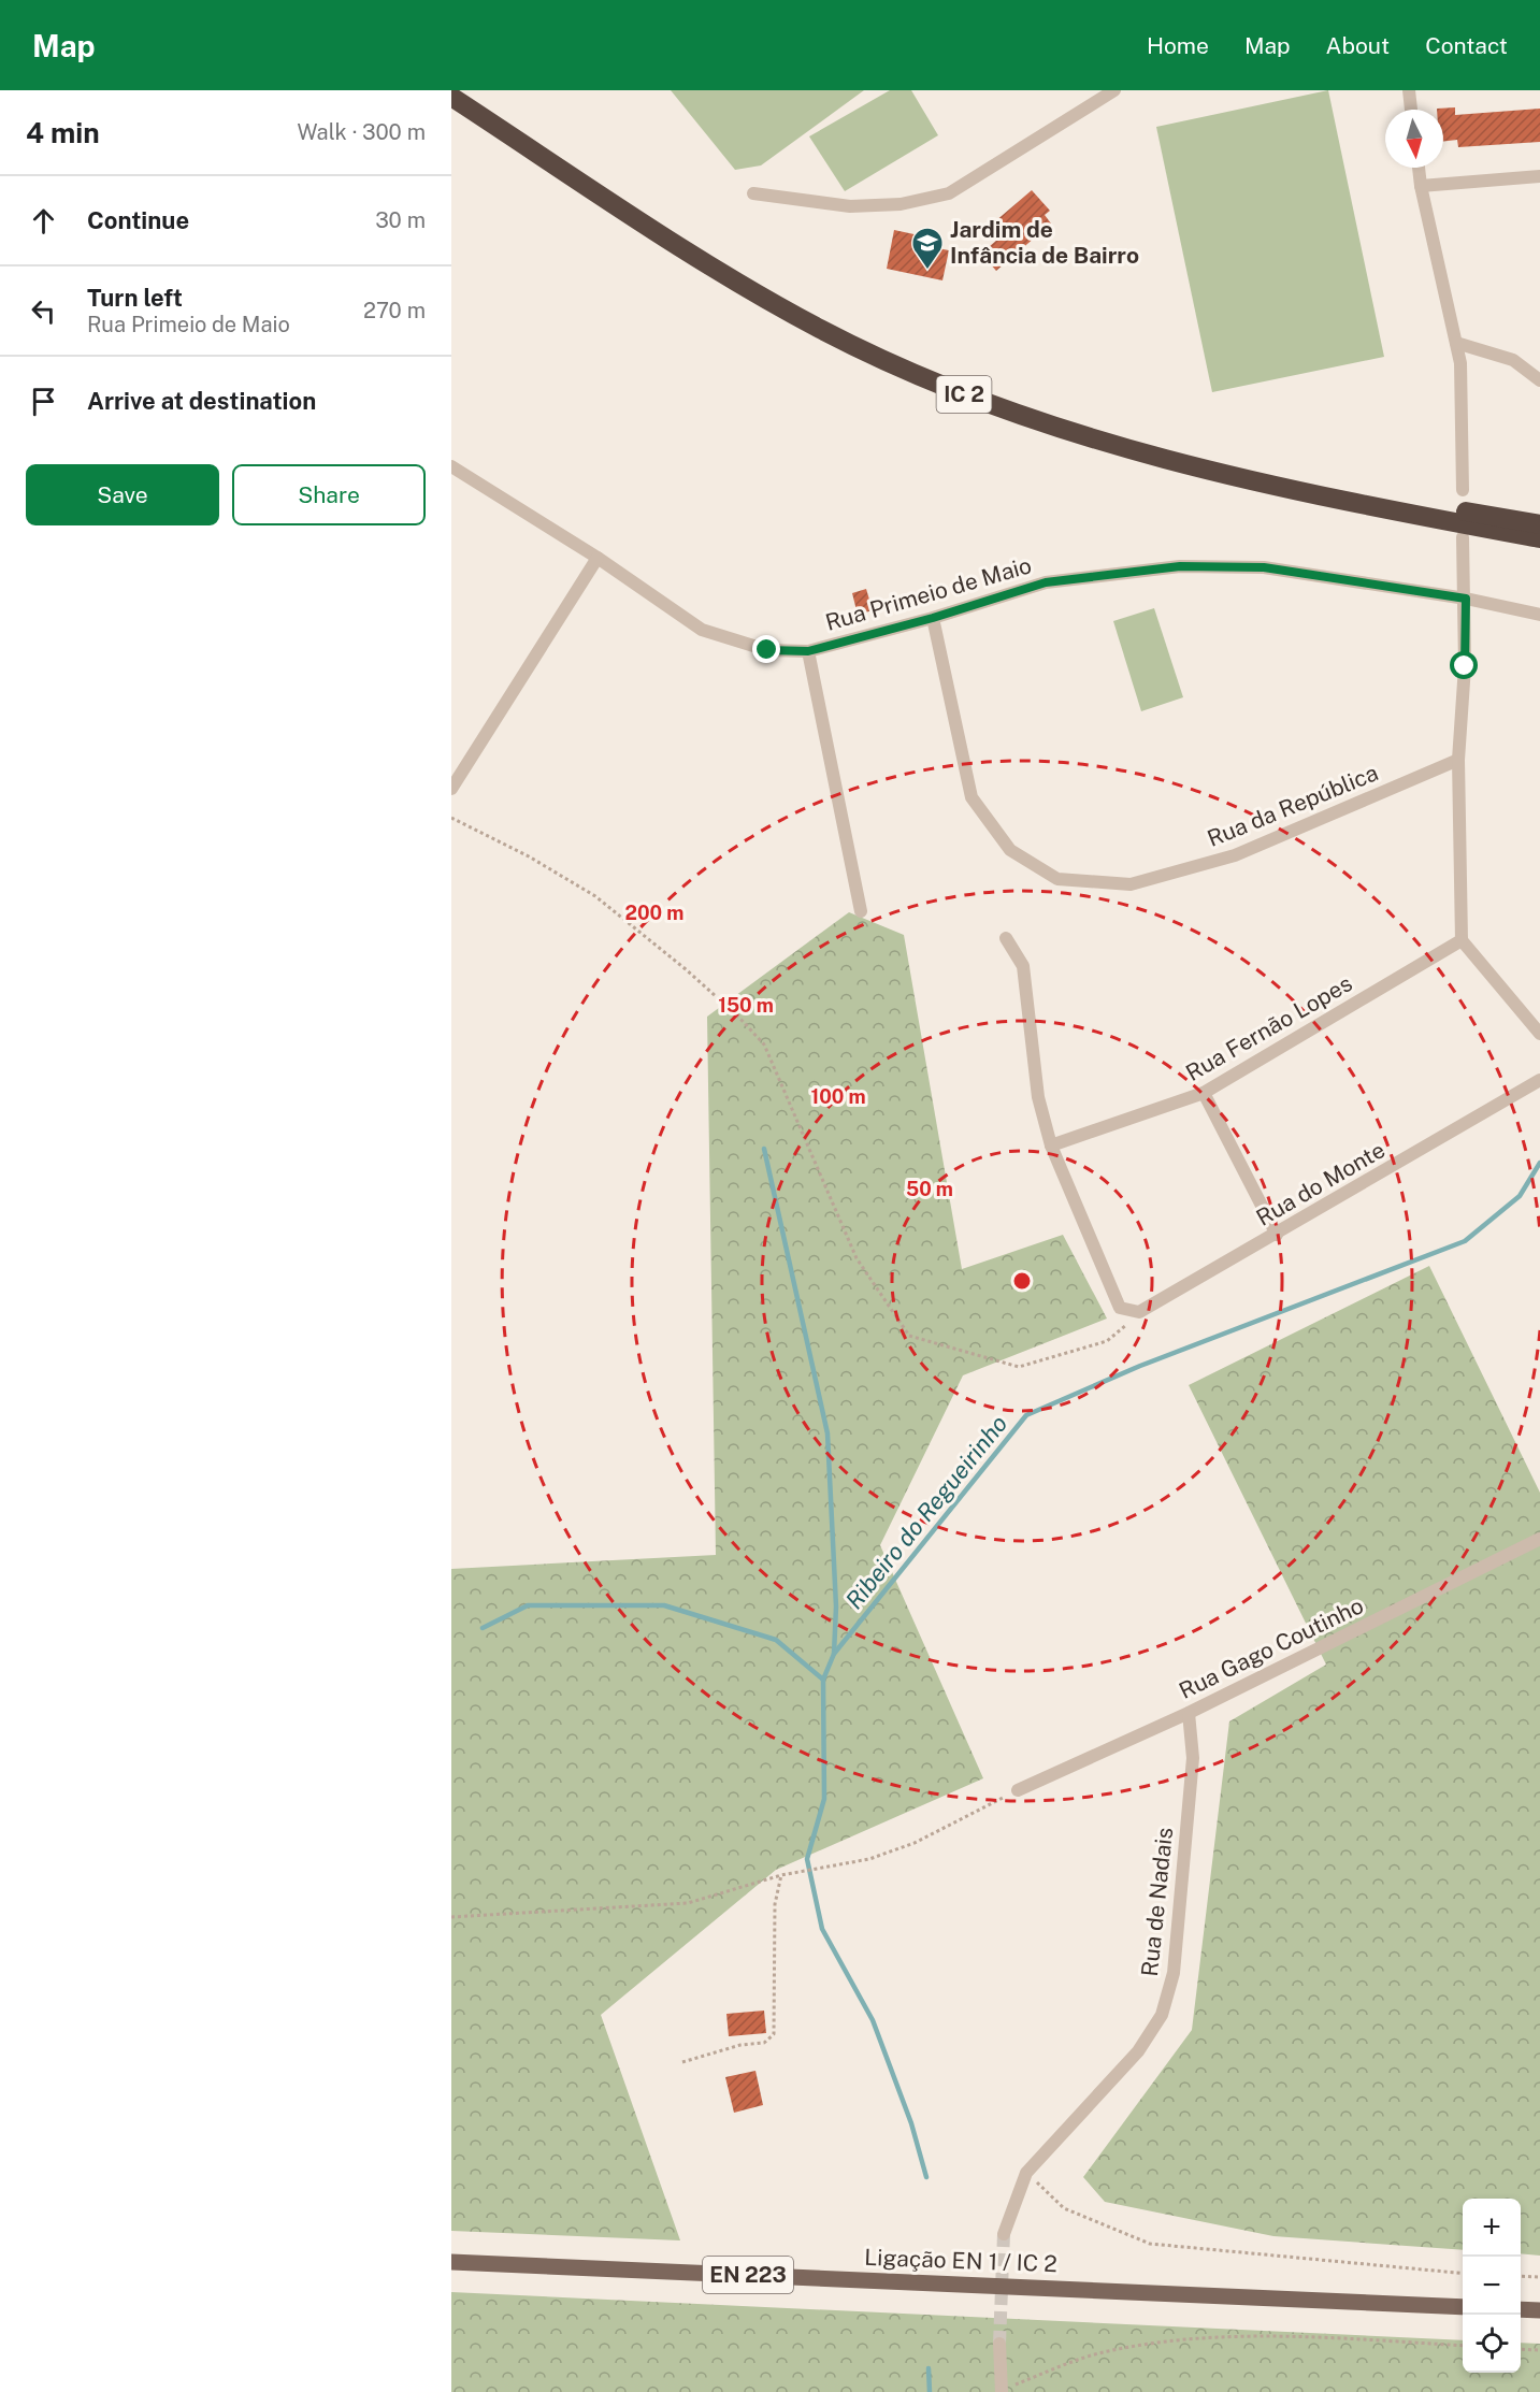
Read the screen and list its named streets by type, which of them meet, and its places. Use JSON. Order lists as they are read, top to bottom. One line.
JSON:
{"streets":{"highway":["IC 2"],"main road":["Ligação EN 1 / IC 2","EN 223"],"street":["Rua Primeio de Maio","Rua da República","Rua Fernão Lopes","Rua do Monte","Rua Gago Coutinho","Rua de Nadais"]},"crossings":[["Rua Primeio de Maio","Rua da República"],["Rua Gago Coutinho","Rua de Nadais"]],"water":["Ribeiro do Regueirinho"],"places":{"school or university":["Jardim de Infância de Bairro"]},"north":"bottom","page":{"header":"Map","nav":["Home","Map","About","Contact"],"heading":["4 min","Walk · 300 m"],"list":[["Continue","30 m"],["Turn left","Rua Primeio de Maio","270 m"],"Arrive at destination"],"buttons":["Save","Share"],"map_buttons":["+","−"]},"rings":["200 m","150 m","100 m","50 m"]}
